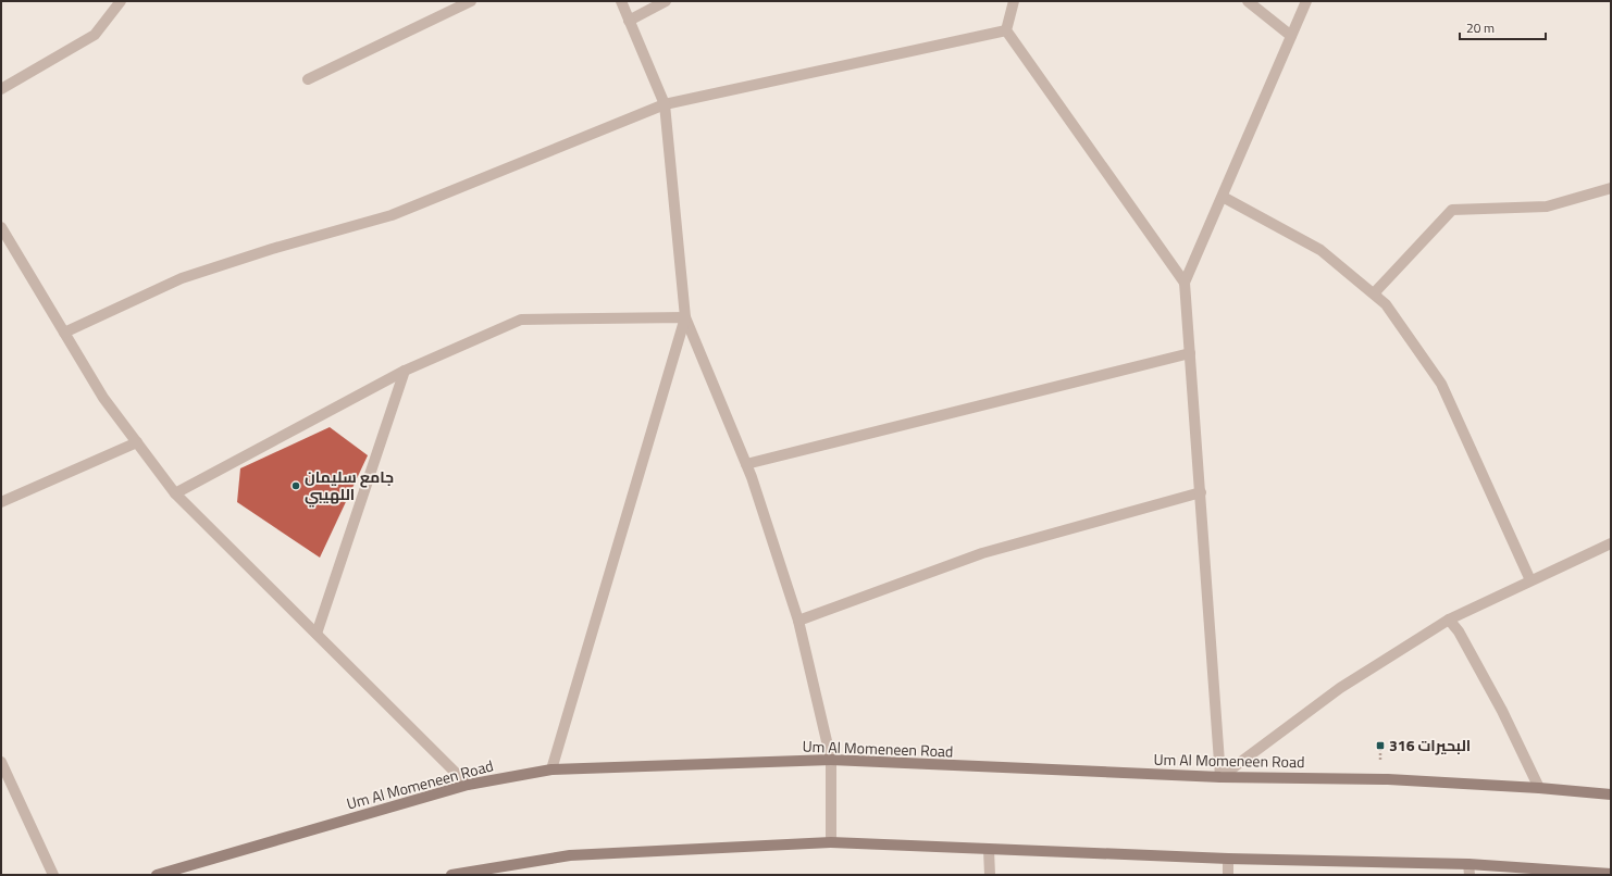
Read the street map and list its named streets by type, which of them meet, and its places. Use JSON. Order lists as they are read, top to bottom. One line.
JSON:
{"streets":{"main road":["Um Al Momeneen Road"]},"places":{"other":["جامع سليمان اللهيبي"],"transit":["البحيرات 316"]},"scale_bar":"20 m"}
